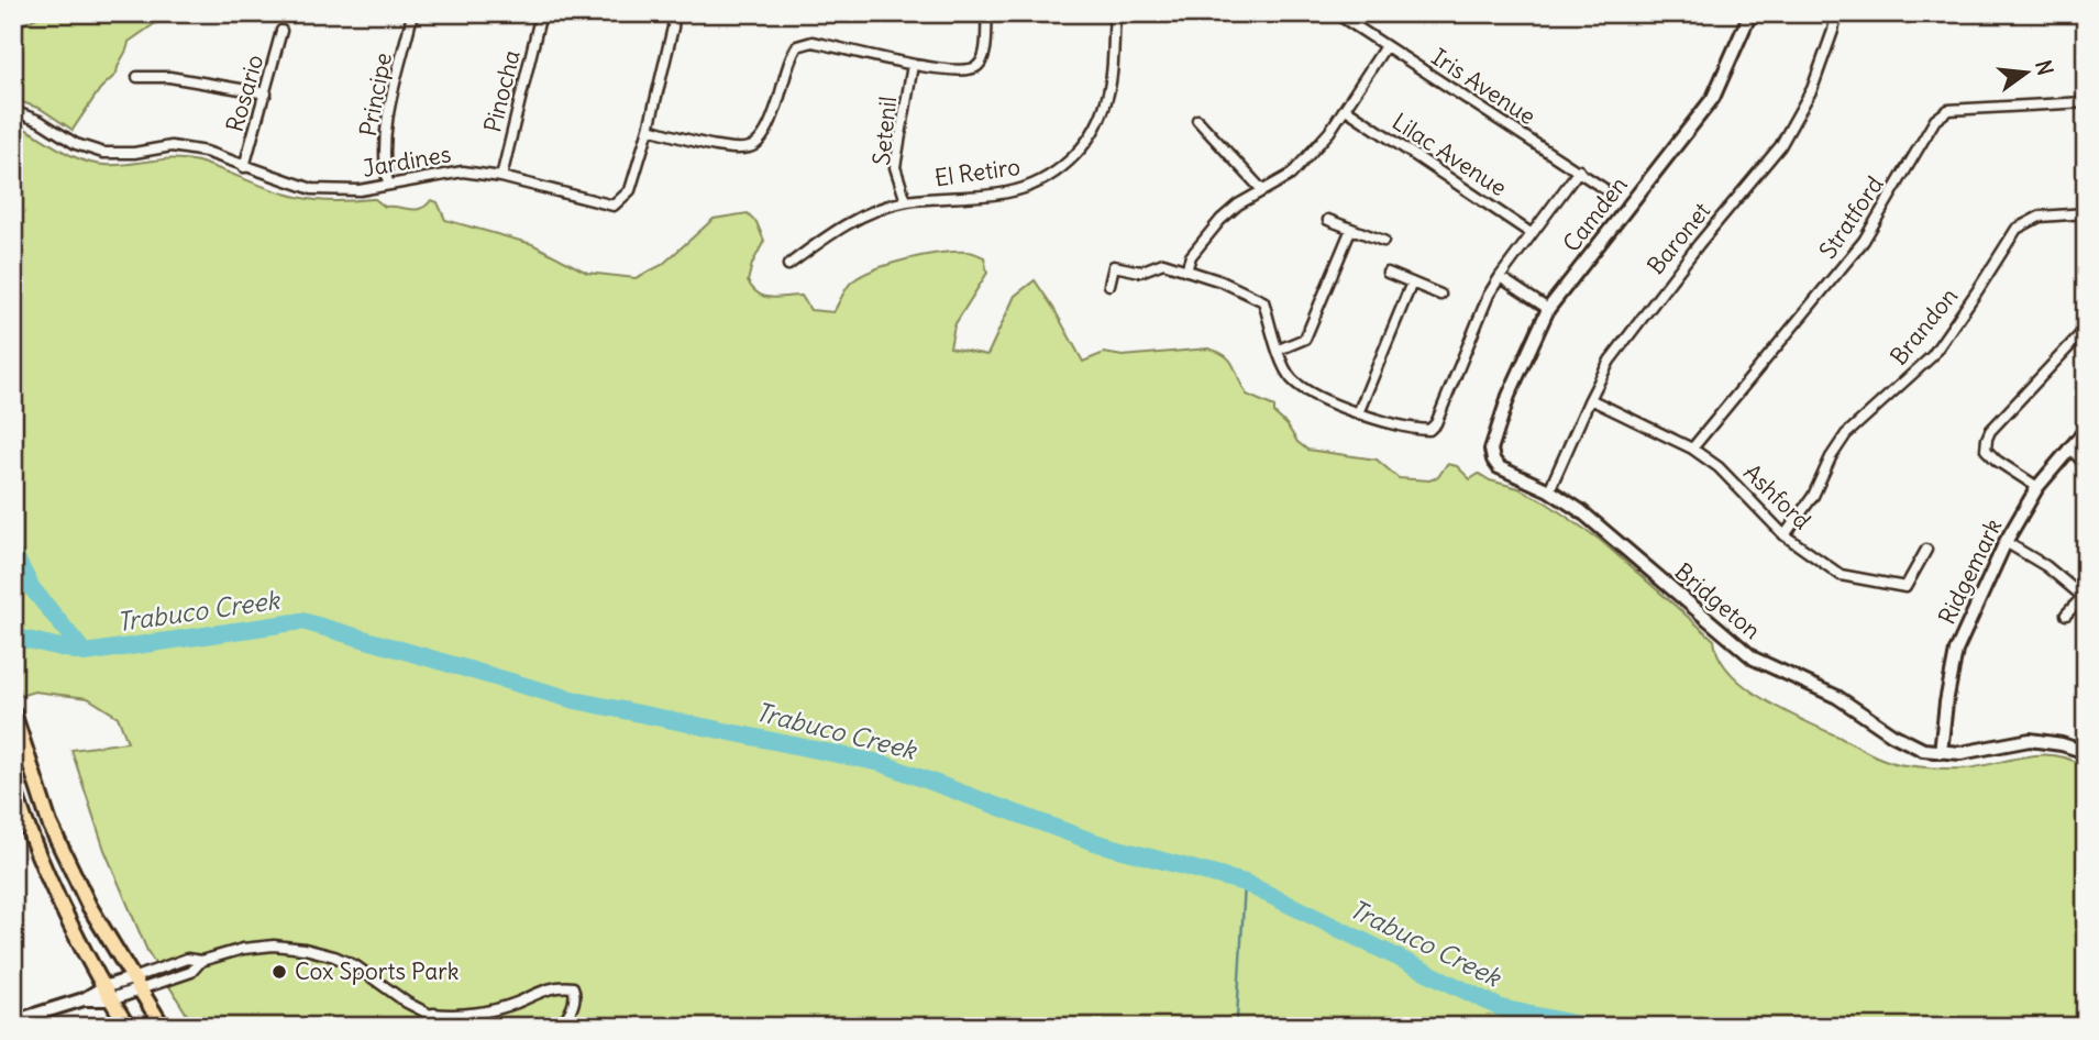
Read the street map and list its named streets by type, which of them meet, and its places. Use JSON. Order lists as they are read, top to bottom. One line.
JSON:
{"streets":{"street":["Iris Avenue","Pinocha","Rosario","Principe","Setenil","Lilac Avenue","Jardines","El Retiro","Camden","Stratford","Baronet","Brandon","Ashford","Ridgemark","Bridgeton"]},"crossings":[["Pinocha","Jardines"],["Rosario","Jardines"],["Principe","Jardines"],["Setenil","El Retiro"],["Camden","Bridgeton"],["Stratford","Ashford"],["Baronet","Ashford"],["Baronet","Bridgeton"],["Brandon","Ashford"],["Ridgemark","Bridgeton"]],"water":["Trabuco Creek"],"places":["Cox Sports Park"],"north":"right"}
